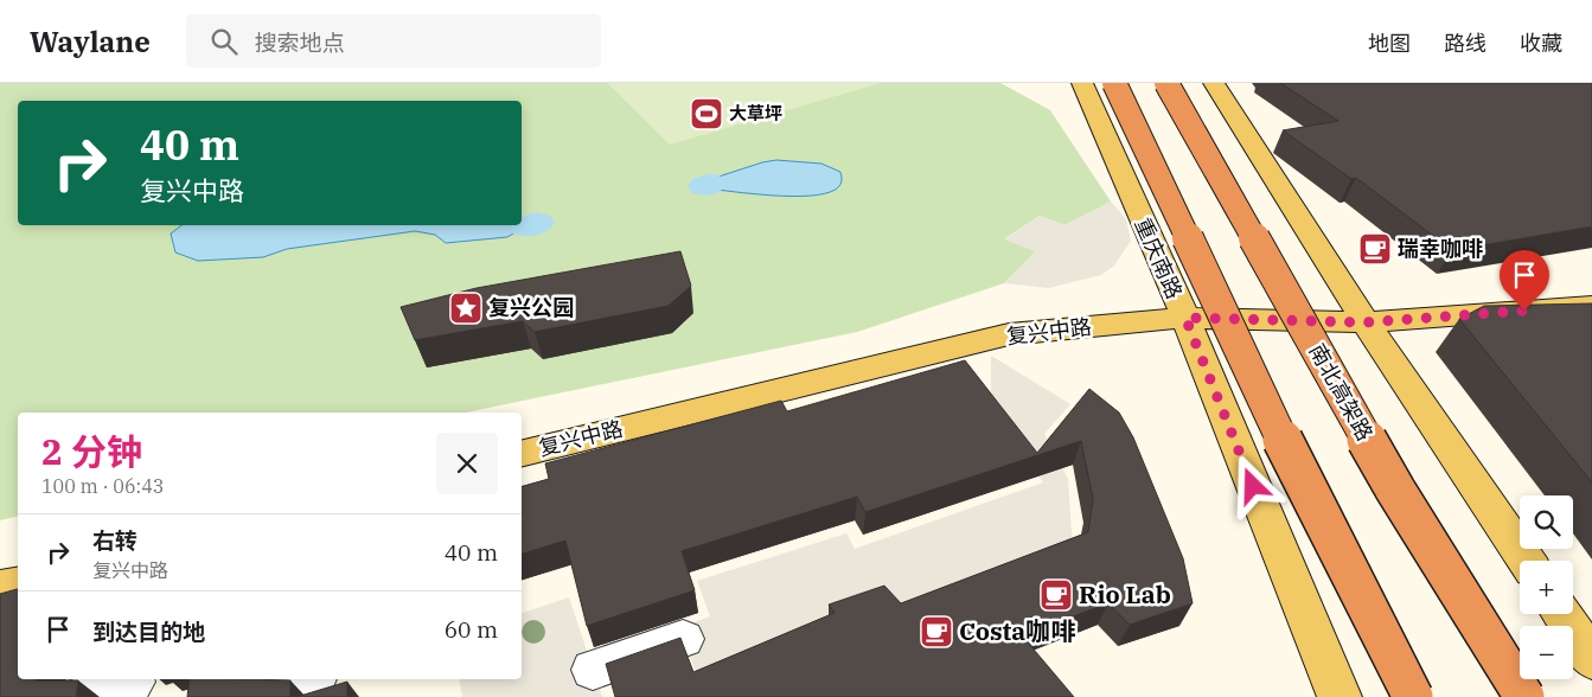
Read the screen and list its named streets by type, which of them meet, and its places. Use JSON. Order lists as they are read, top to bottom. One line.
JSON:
{"streets":{"highway":["南北高架路"],"main road":["重庆南路","复兴中路"]},"crossings":[["重庆南路","复兴中路"]],"places":{"sports":["大草坪"],"cafe":["瑞幸咖啡","Rio Lab","Costa咖啡"],"place":["复兴公园"]},"page":{"header":"Waylane","search":"搜索地点","nav":["地图","路线","收藏"],"turn":["40 m","复兴中路"],"heading":["2 分钟","100 m · 06:43"],"map_buttons":["+","−"],"list":[{"name":"右转","note":"复兴中路","value":"40 m"},{"name":"到达目的地","value":"60 m"}]}}
